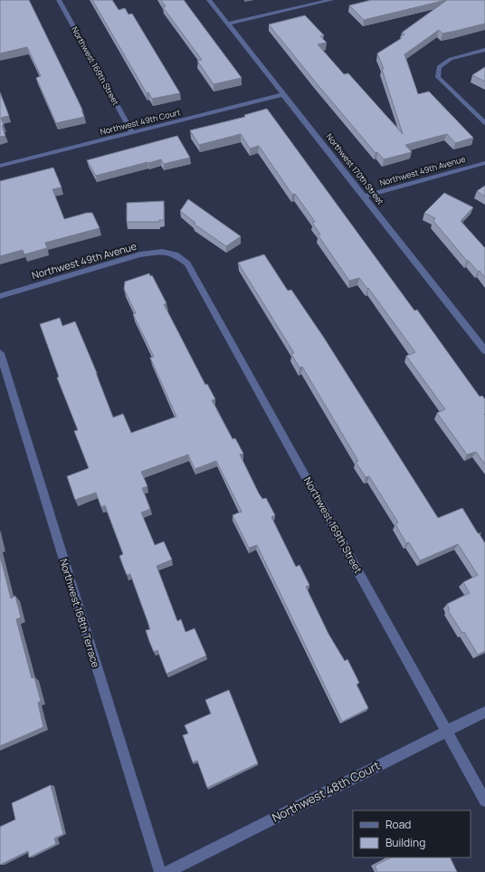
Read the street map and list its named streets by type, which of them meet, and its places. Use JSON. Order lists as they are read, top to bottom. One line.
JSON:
{"streets":{"street":["Northwest 169th Street","Northwest 49th Court","Northwest 170th Street","Northwest 49th Avenue","Northwest 168th Terrace","Northwest 48th Court"]},"crossings":[["Northwest 169th Street","Northwest 49th Court"],["Northwest 169th Street","Northwest 49th Avenue"],["Northwest 169th Street","Northwest 48th Court"],["Northwest 49th Court","Northwest 170th Street"],["Northwest 170th Street","Northwest 49th Avenue"]],"legend":["Road","Building"]}
